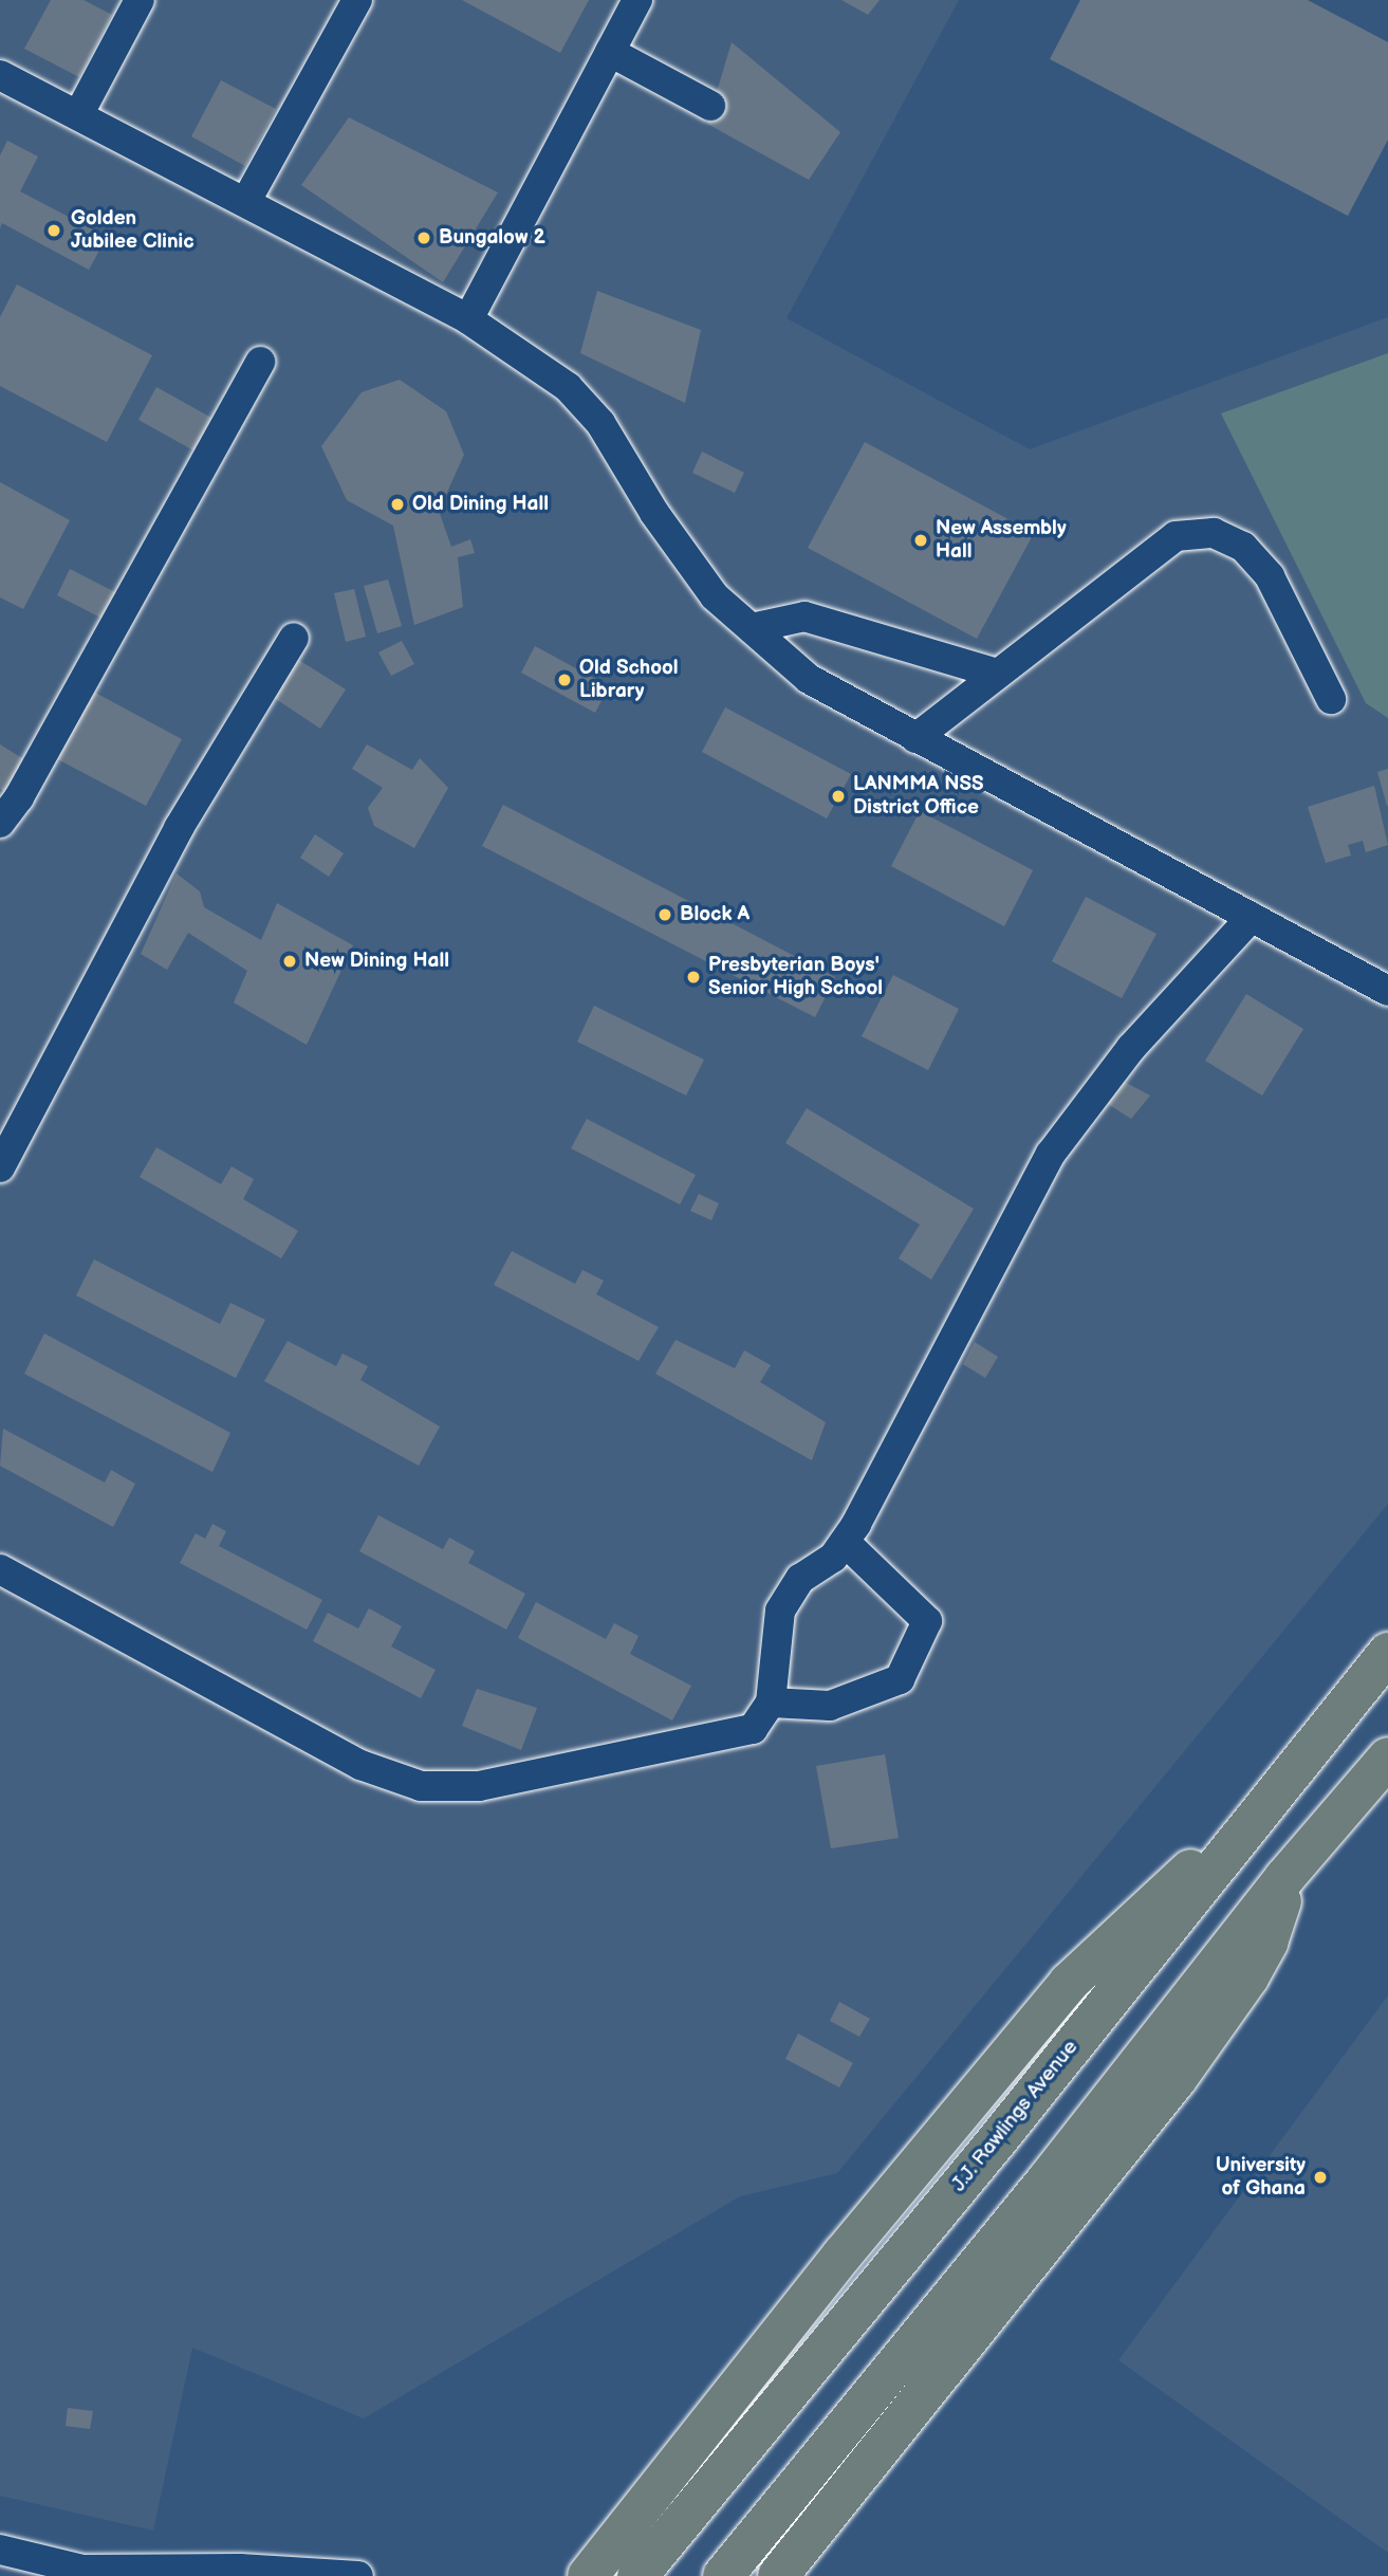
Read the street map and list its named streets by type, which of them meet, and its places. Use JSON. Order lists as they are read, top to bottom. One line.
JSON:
{"streets":{"highway":["J.J. Rawlings Avenue"]},"places":["Golden Jubilee Clinic","Bungalow 2","Old Dining Hall","New Assembly Hall","Old School Library","LANMMA NSS District Office","Block A","New Dining Hall","Presbyterian Boys' Senior High School","University of Ghana"]}
